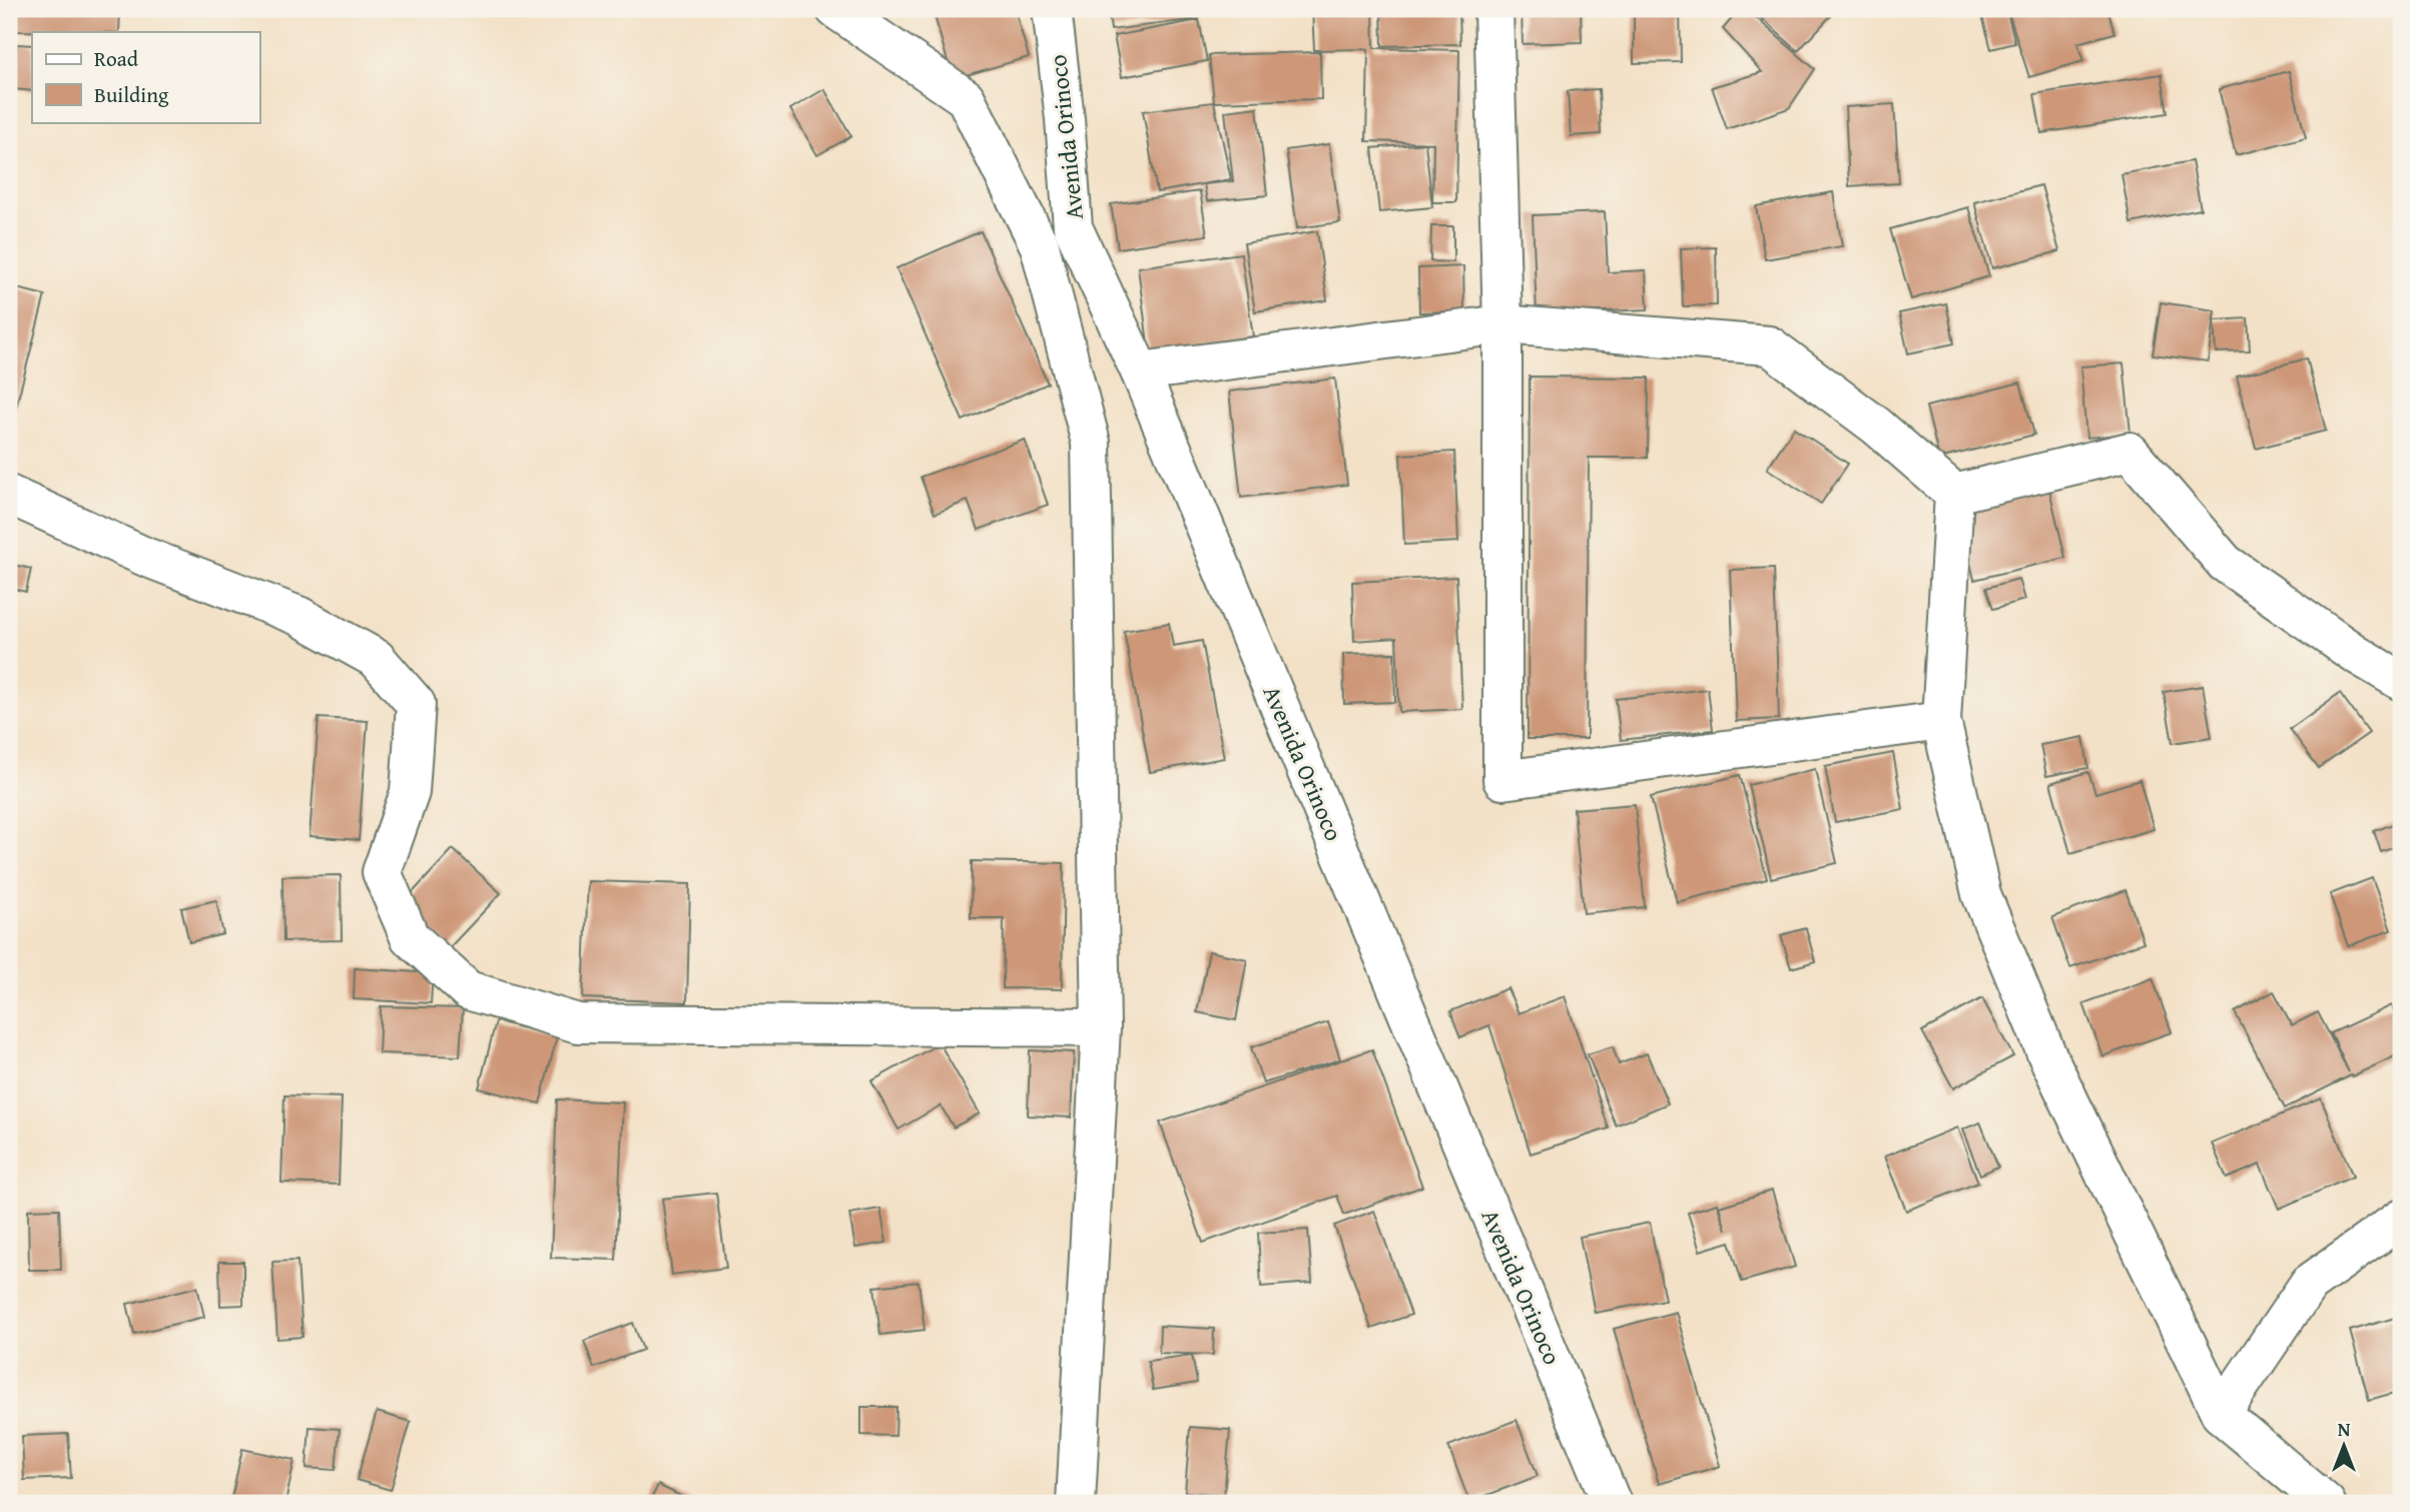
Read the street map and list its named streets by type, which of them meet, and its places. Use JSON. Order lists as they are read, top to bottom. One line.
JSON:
{"streets":{"street":["Avenida Orinoco"]},"legend":["Road","Building"],"north":"top"}
